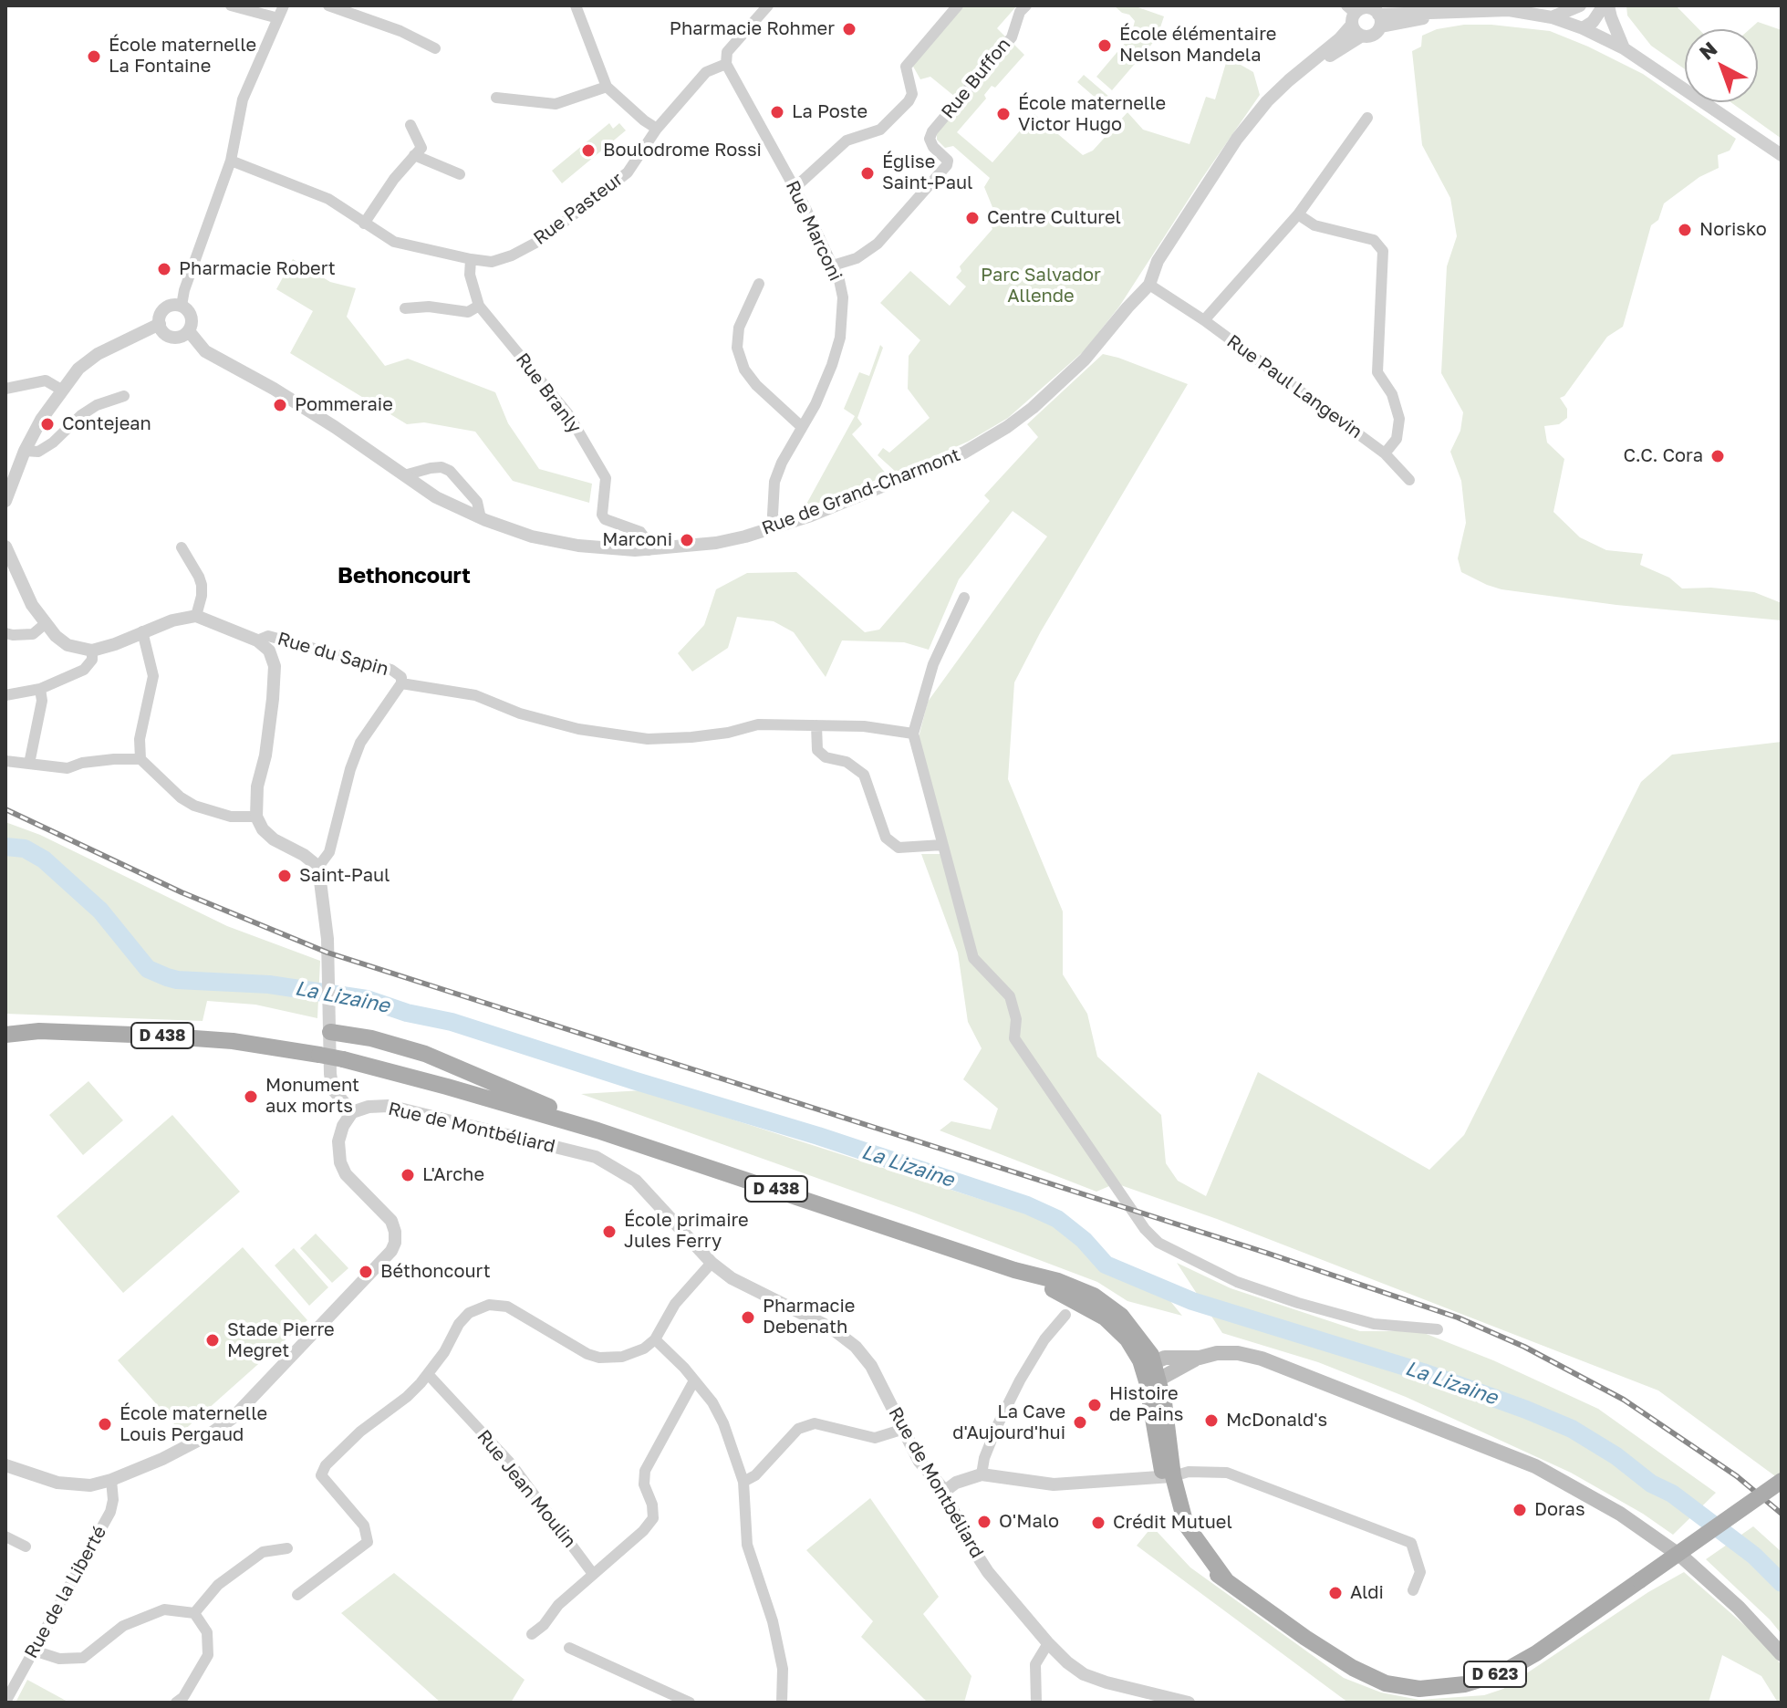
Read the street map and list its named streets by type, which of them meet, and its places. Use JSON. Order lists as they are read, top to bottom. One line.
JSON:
{"streets":{"main road":["D 438","D 623"],"street":["Rue Buffon","Rue Pasteur","Rue Marconi","Rue Paul Langevin","Rue Branly","Rue de Grand-Charmont","Rue du Sapin","Rue de Montbéliard","Rue Jean Moulin","Rue de la Liberté"]},"crossings":[["Rue Buffon","Rue Marconi"],["Rue Pasteur","Rue Marconi"],["Rue Pasteur","Rue Branly"],["Rue Marconi","Rue de Grand-Charmont"],["Rue Paul Langevin","Rue de Grand-Charmont"],["Rue Branly","Rue de Grand-Charmont"],["D 438","D 623"]],"districts":["Bethoncourt"],"water":["La Lizaine"],"parks":["Parc Salvador Allende"],"places":["Pharmacie Rohmer","École élémentaire Nelson Mandela","École maternelle La Fontaine","La Poste","École maternelle Victor Hugo","Boulodrome Rossi","Église Saint-Paul","Centre Culturel","Norisko","Pharmacie Robert","Pommeraie","Contejean","C.C. Cora","Marconi","Saint-Paul","Monument aux morts","L'Arche","École primaire Jules Ferry","Béthoncourt","Pharmacie Debenath","Stade Pierre Megret","Histoire de Pains","McDonald's","La Cave d'Aujourd'hui","École maternelle Louis Pergaud","Doras","O'Malo","Crédit Mutuel","Aldi"],"north":"top left"}
